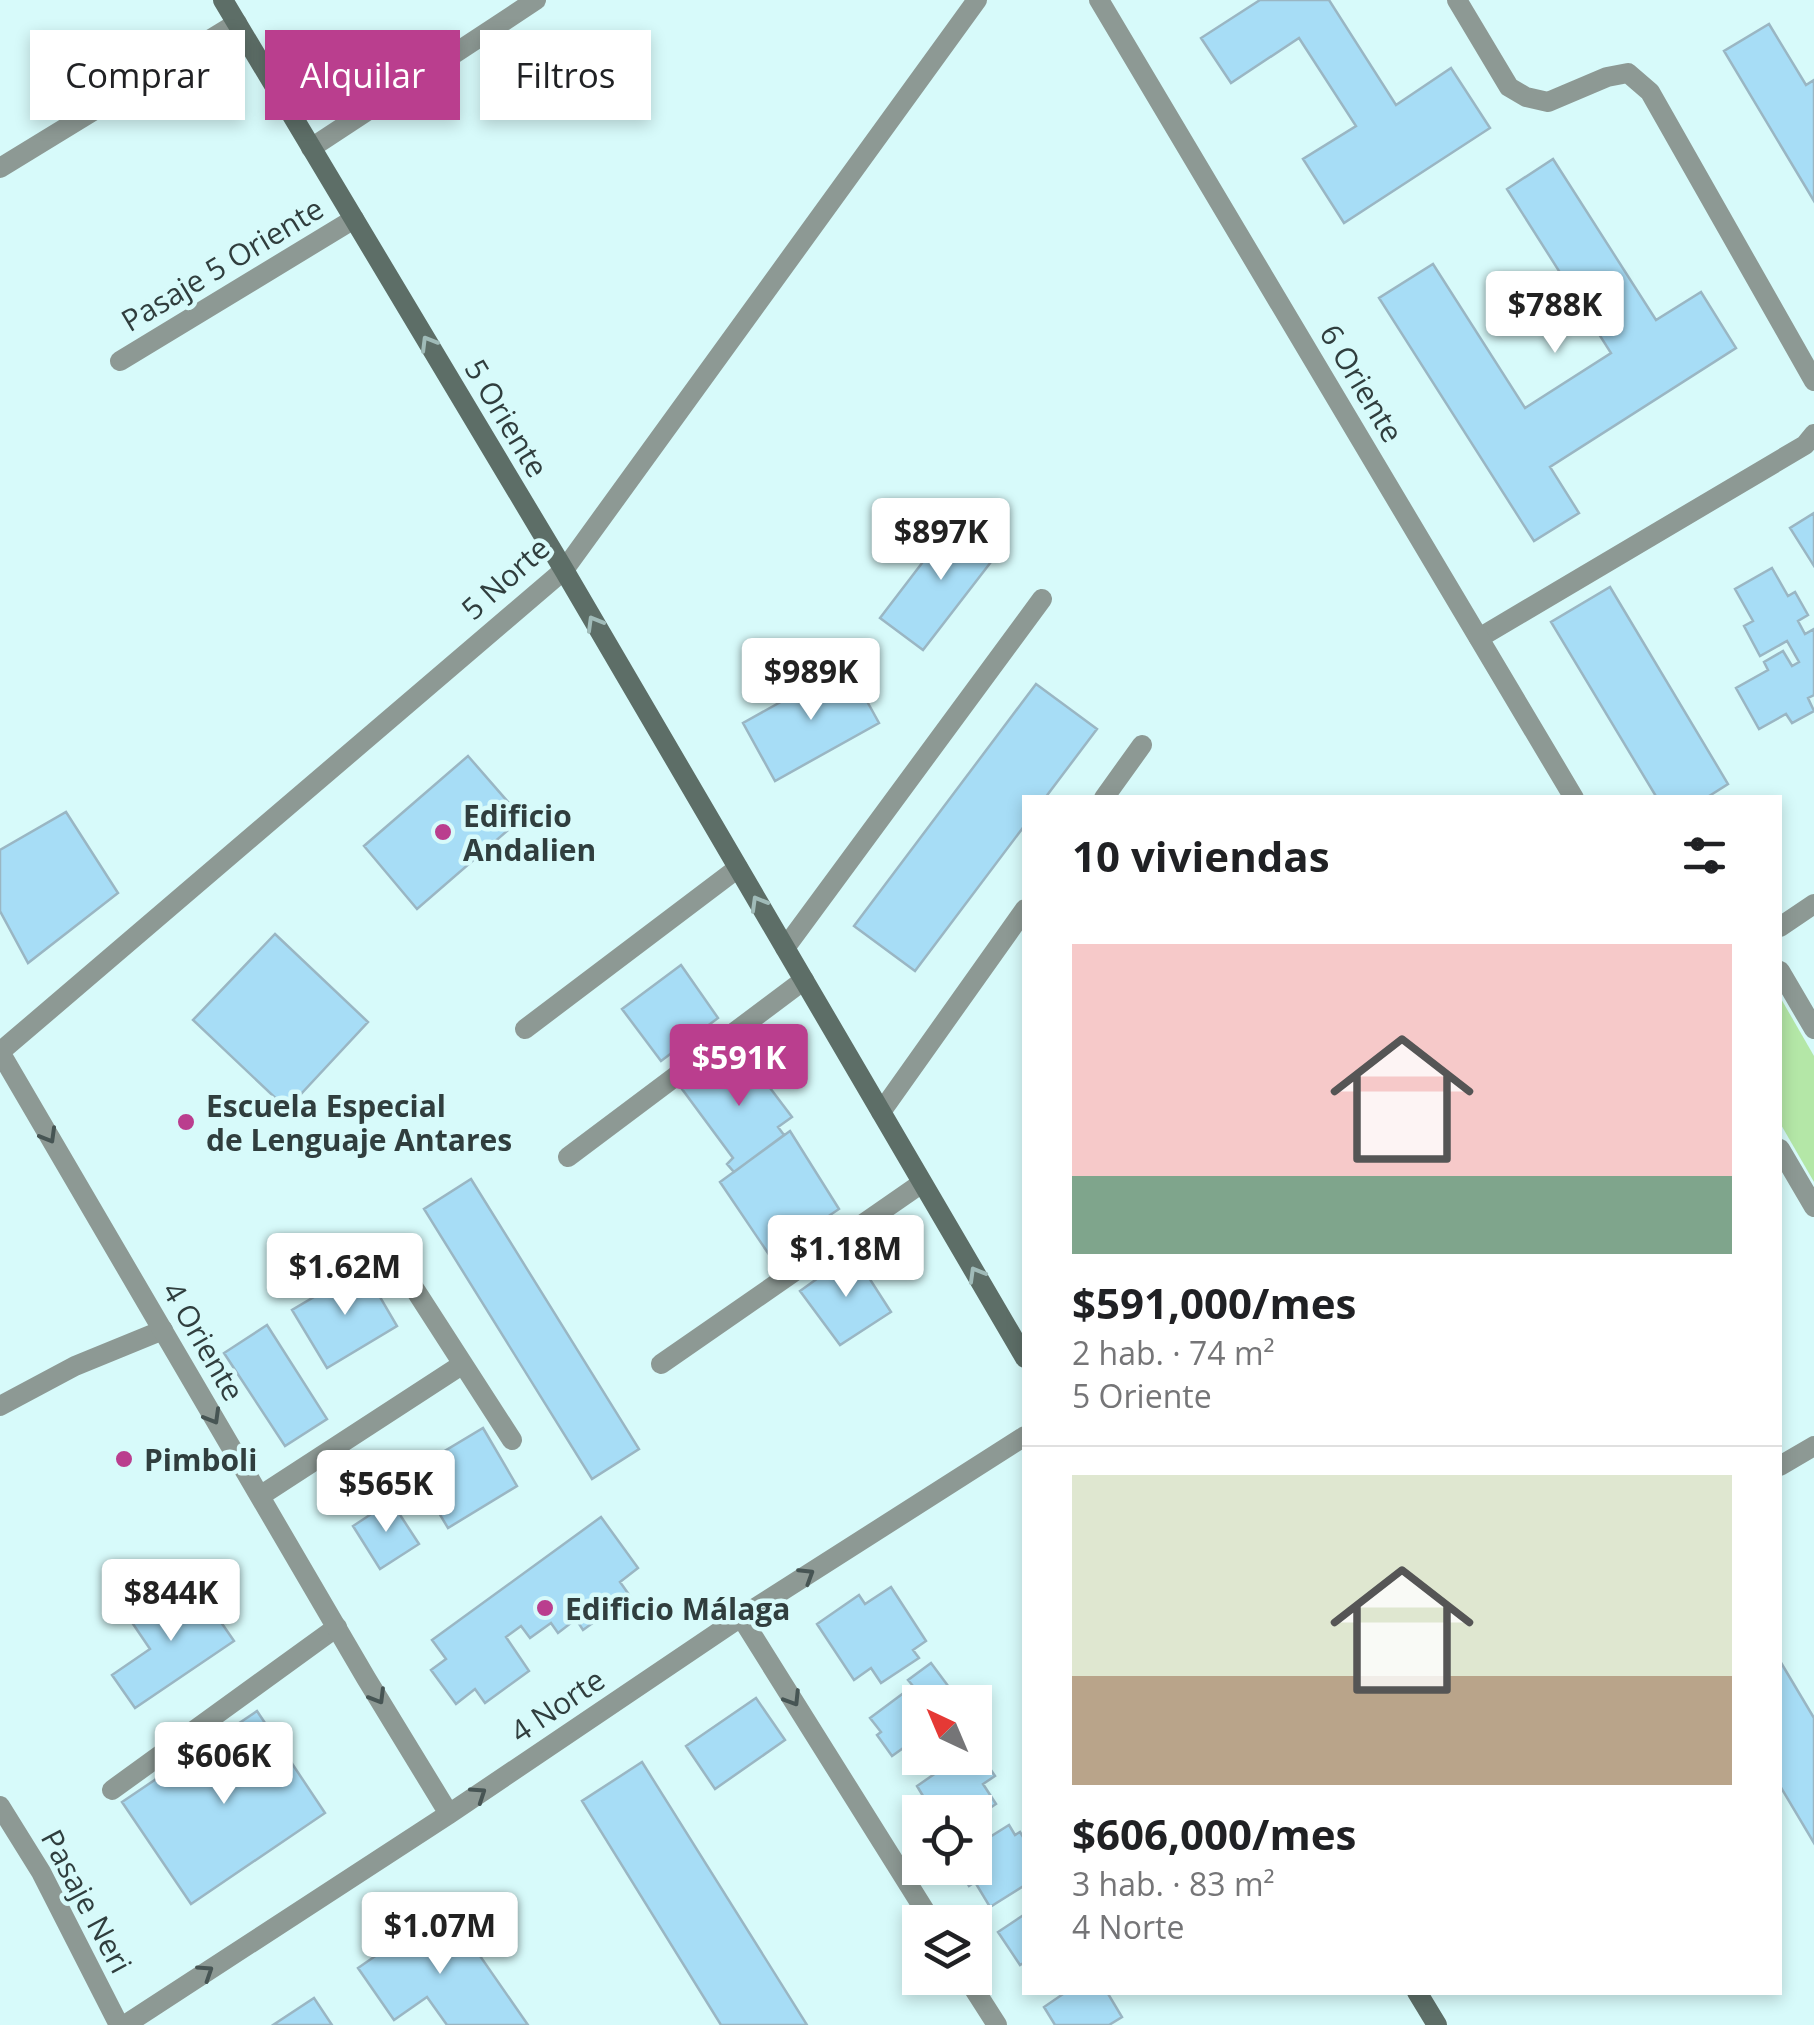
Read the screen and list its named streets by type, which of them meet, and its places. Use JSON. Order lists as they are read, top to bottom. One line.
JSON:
{"streets":{"main road":["5 Oriente"],"street":["Pasaje 5 Oriente","6 Oriente","5 Norte","4 Oriente","4 Norte","Pasaje Neri"]},"crossings":[["Pasaje 5 Oriente","5 Oriente"],["5 Oriente","5 Norte"],["5 Norte","4 Oriente"],["4 Oriente","4 Norte"],["4 Norte","Pasaje Neri"]],"one_way":["5 Oriente","4 Oriente","4 Norte"],"places":["Edificio Andalien","Escuela Especial de Lenguaje Antares","Pimboli","Edificio Málaga"],"north":"top left","page":{"chip":["Comprar","Alquilar","Filtros"],"price":["$788K","$897K","$989K","$591K","$1.18M","$1.62M","$565K","$844K","$606K","$1.07M"],"heading":"10 viviendas","list":[{"name":"$591,000/mes","note":"2 hab. · 74 m² · 5 Oriente"},{"name":"$606,000/mes","note":"3 hab. · 83 m² · 4 Norte"}]}}
